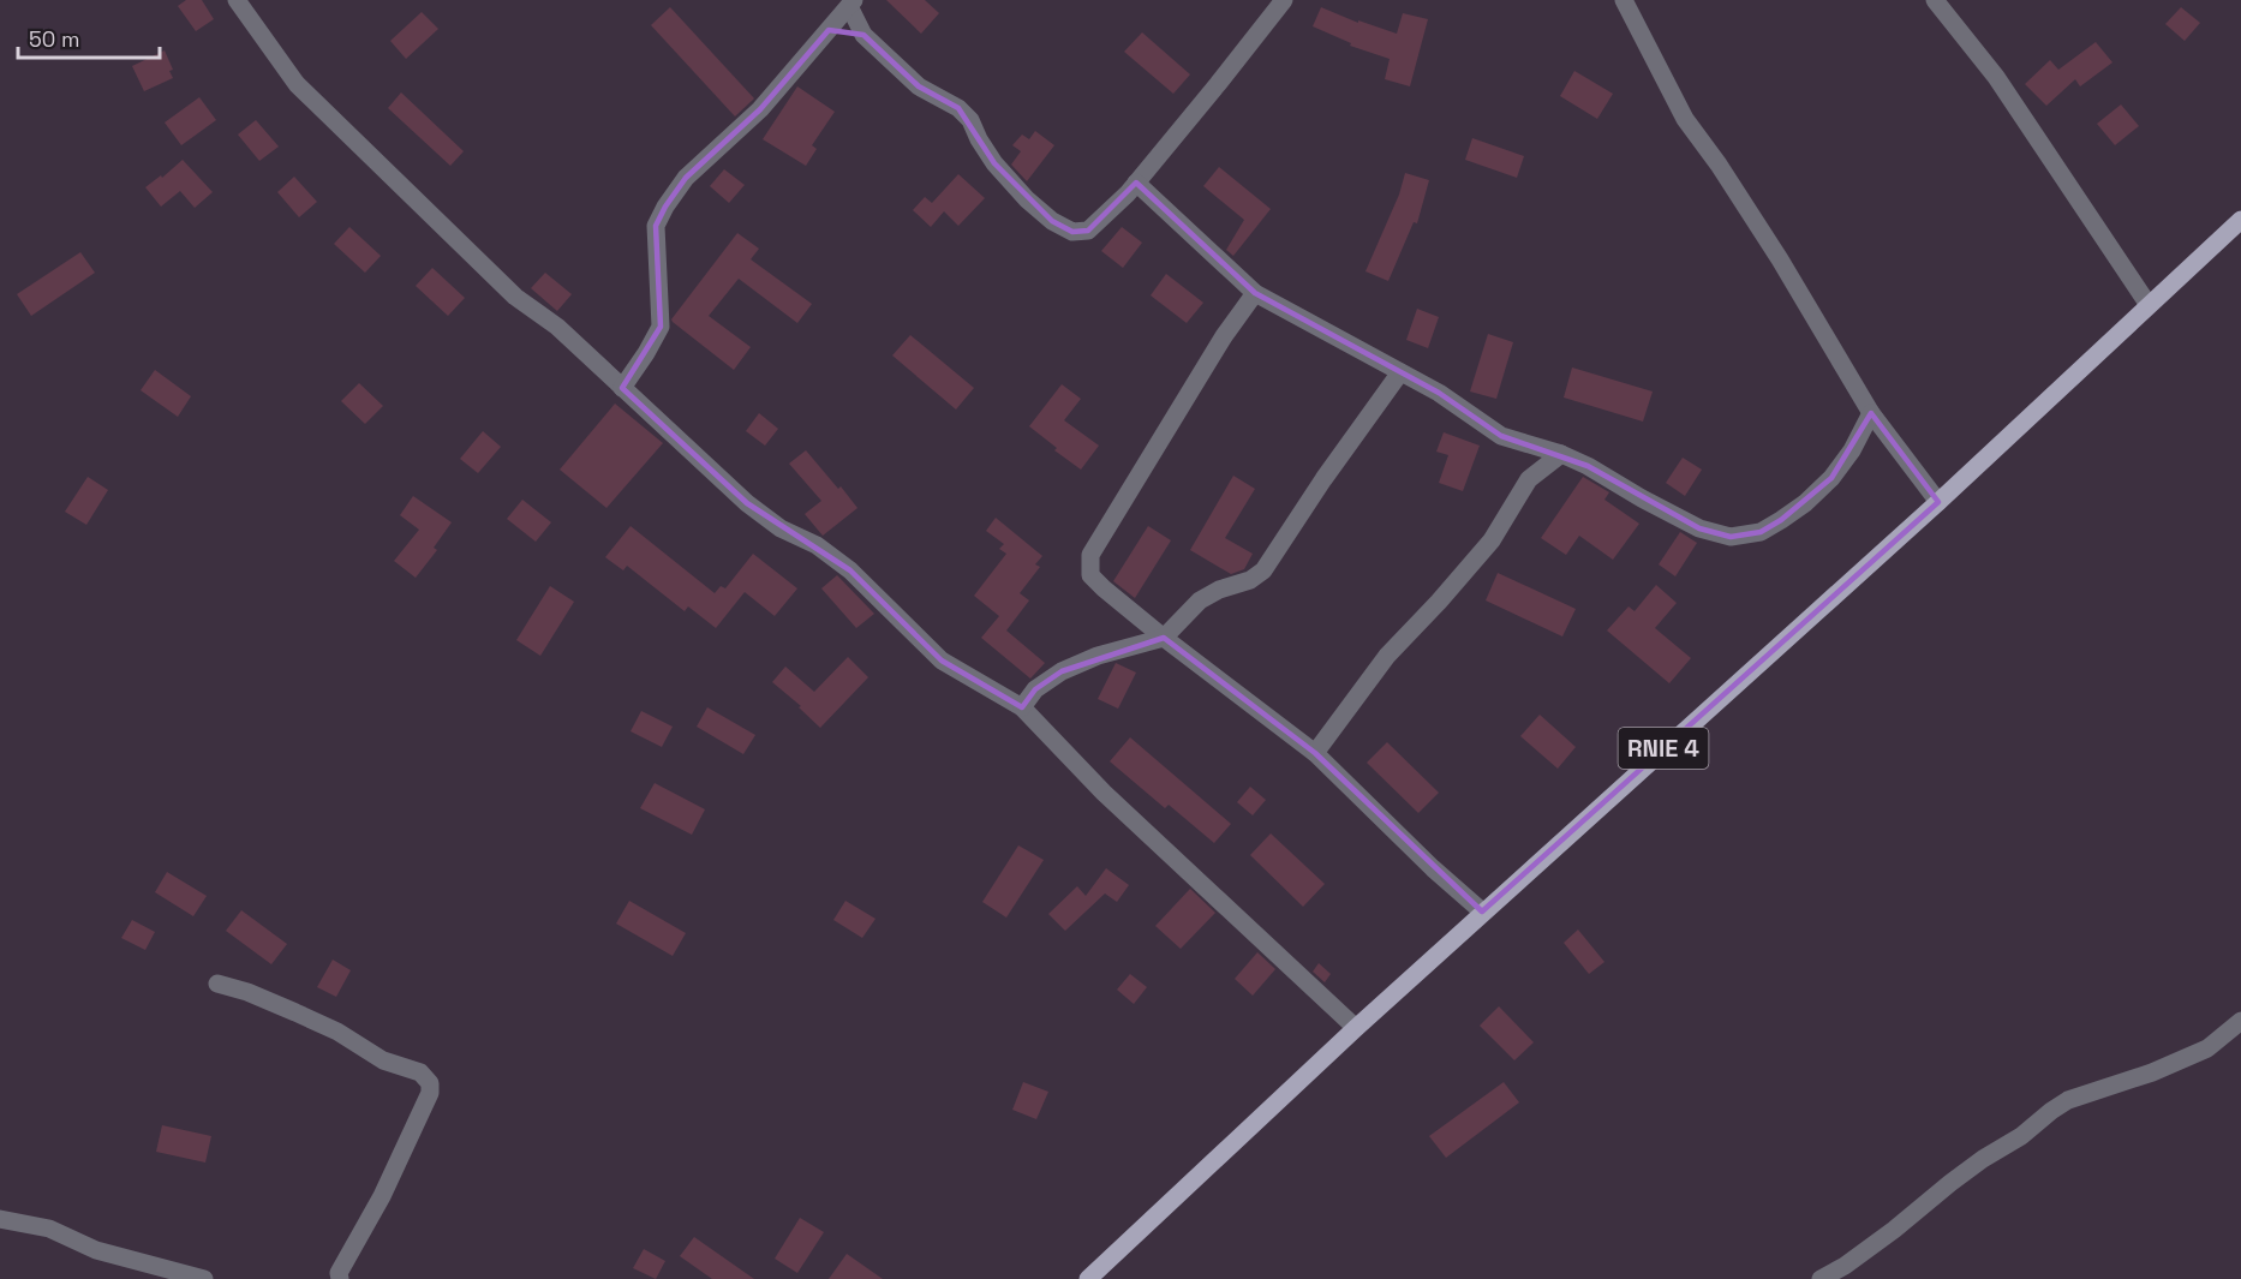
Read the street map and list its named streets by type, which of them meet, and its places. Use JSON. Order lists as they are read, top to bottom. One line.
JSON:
{"streets":{"main road":["RNIE 4"]},"scale_bar":"50 m"}
